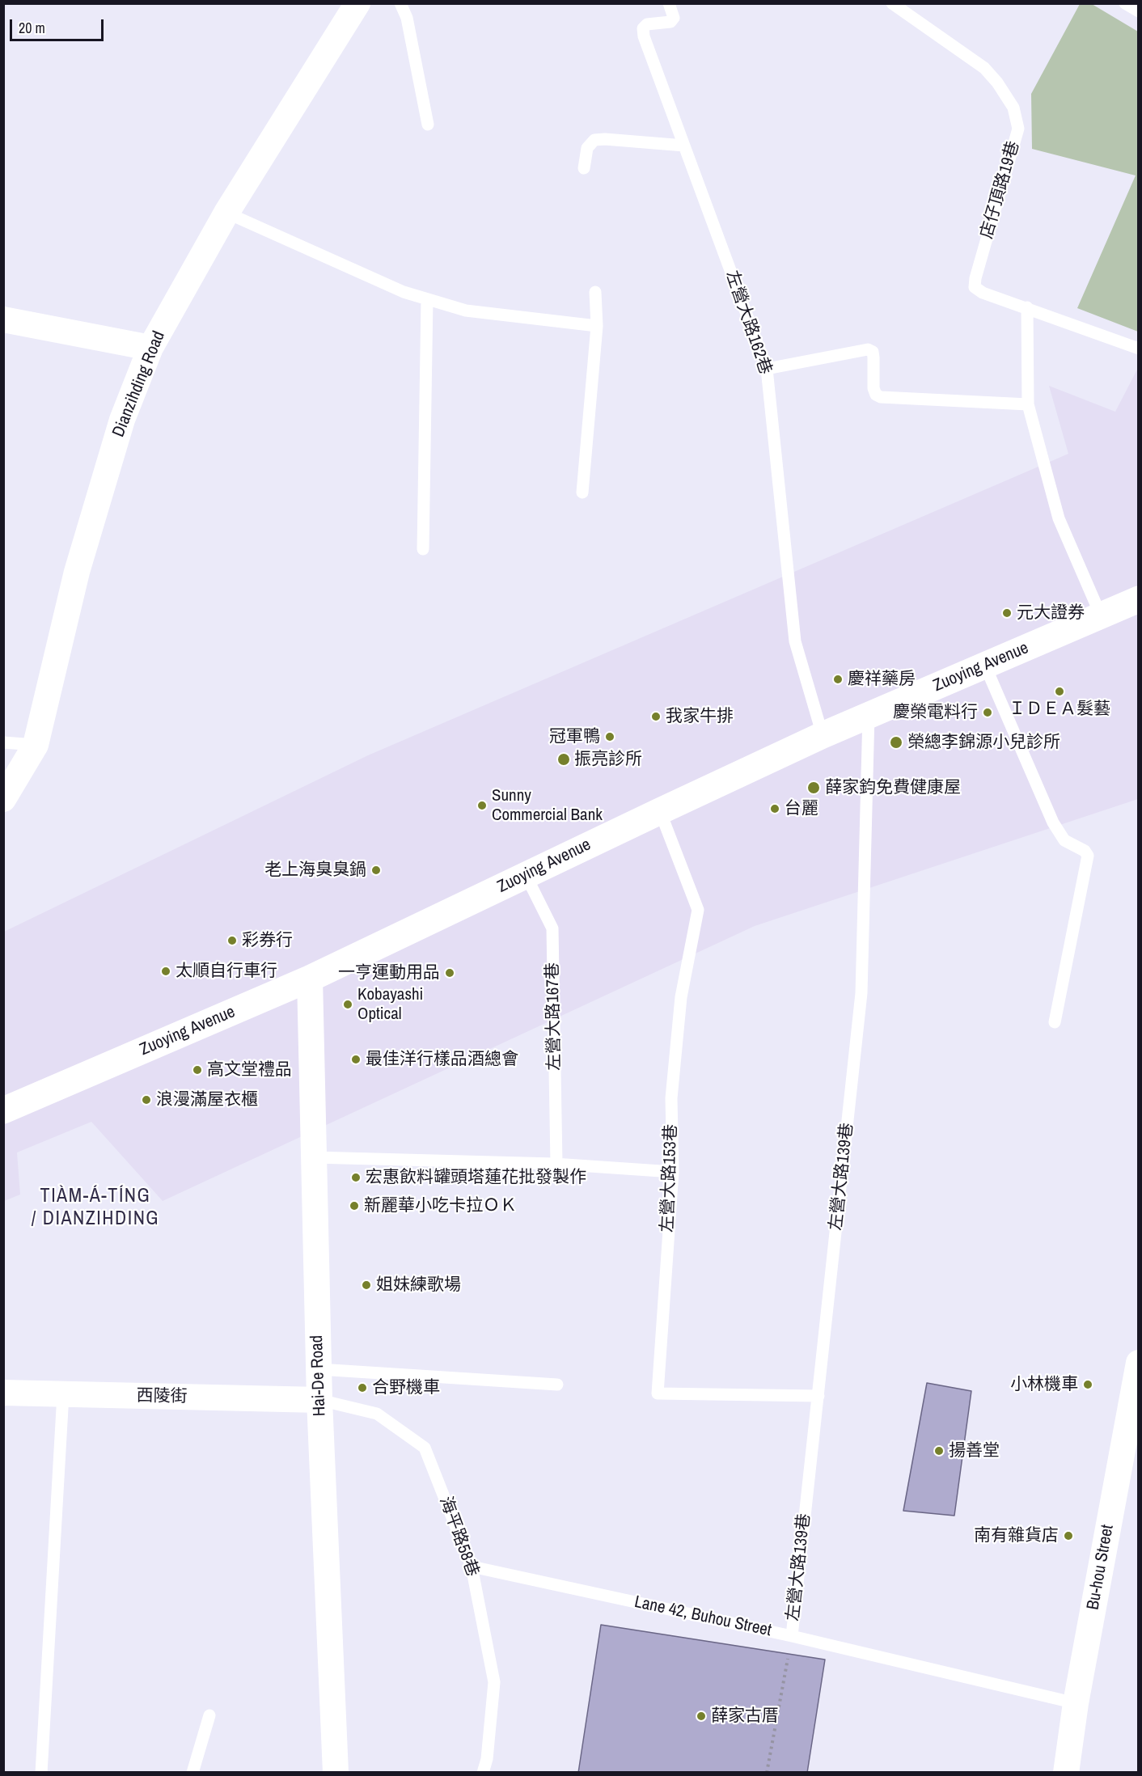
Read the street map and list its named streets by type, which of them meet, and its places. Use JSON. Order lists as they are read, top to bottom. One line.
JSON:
{"streets":{"street":["Dianzihding Road","Zuoying Avenue","Hai-De Road","西陵街","Bu-hou Street"],"lane":["店仔頂路19巷","左營大路162巷","左營大路167巷","左營大路139巷","左營大路153巷","海平路58巷","Lane 42, Buhou Street"]},"crossings":[["左營大路162巷","Zuoying Avenue"],["Zuoying Avenue","左營大路167巷"],["Zuoying Avenue","左營大路139巷"],["Zuoying Avenue","左營大路153巷"],["Zuoying Avenue","Hai-De Road"],["左營大路139巷","左營大路153巷"],["左營大路139巷","Lane 42, Buhou Street"],["Hai-De Road","西陵街"],["Hai-De Road","海平路58巷"],["西陵街","海平路58巷"],["海平路58巷","Lane 42, Buhou Street"],["Bu-hou Street","Lane 42, Buhou Street"]],"districts":["TIÀM-Á-TÍNG / DIANZIHDING"],"places":["元大證券","慶祥藥房","ＩＤＥＡ髮藝","慶榮電料行","我家牛排","冠軍鴨","榮總李錦源小兒診所","振亮診所","薛家鈞免費健康屋","Sunny Commercial Bank","台麗","老上海臭臭鍋","彩券行","太順自行車行","一亨運動用品","Kobayashi Optical","最佳洋行樣品酒總會","高文堂禮品","浪漫滿屋衣櫃","宏惠飲料罐頭塔蓮花批發製作","新麗華小吃卡拉ＯＫ","姐妹練歌場","小林機車","合野機車","揚善堂","南有雜貨店","薛家古厝"],"scale_bar":"20 m"}
